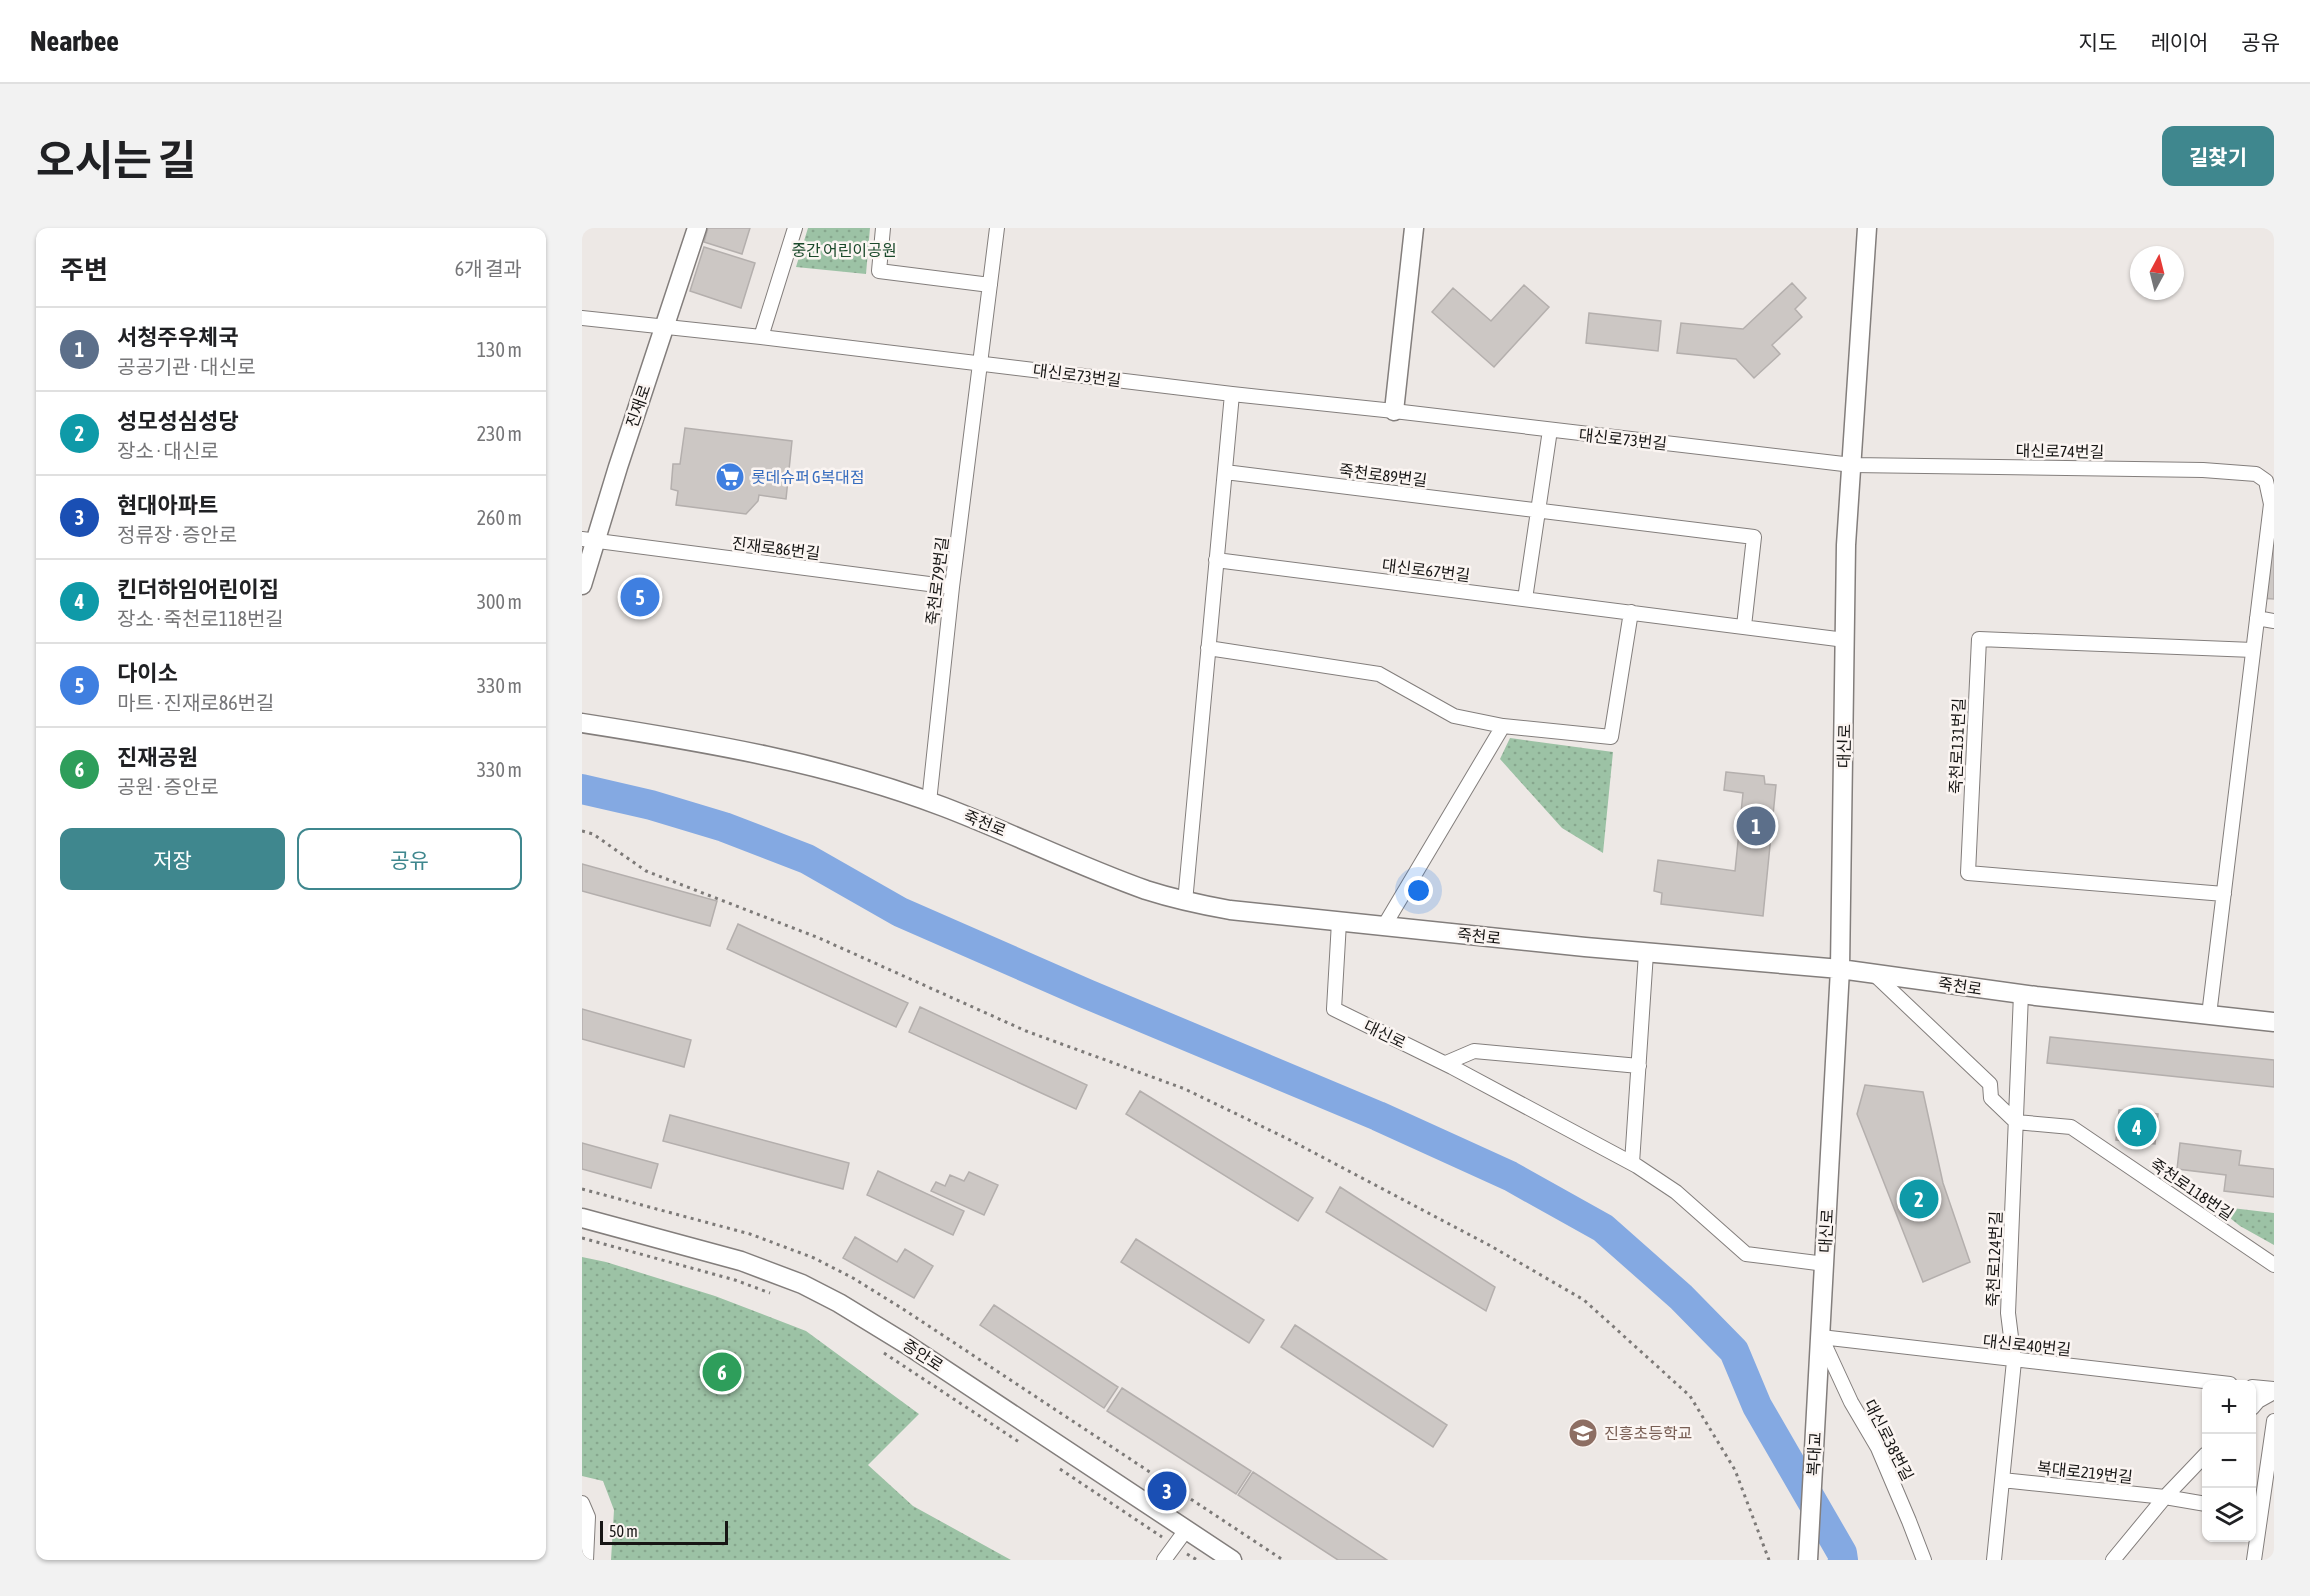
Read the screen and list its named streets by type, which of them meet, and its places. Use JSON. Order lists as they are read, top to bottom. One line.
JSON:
{"streets":{"street":["대신로73번길","진재로","대신로74번길","죽천로89번길","진재로86번길","대신로67번길","죽천로79번길","대신로","죽천로131번길","죽천로","죽천로118번길","죽천로124번길","대신로40번길","증안로","대신로38번길","복대교","복대로219번길"]},"crossings":[["대신로73번길","진재로"],["대신로73번길","대신로74번길"],["대신로73번길","죽천로79번길"],["대신로73번길","대신로"],["진재로","진재로86번길"],["대신로74번길","대신로"],["진재로86번길","죽천로79번길"],["대신로67번길","대신로"],["죽천로79번길","죽천로"],["대신로","죽천로"],["대신로","대신로40번길"],["대신로","대신로38번길"],["대신로","복대교"],["죽천로","죽천로124번길"],["죽천로118번길","죽천로124번길"],["죽천로124번길","대신로40번길"],["죽천로124번길","복대로219번길"],["대신로40번길","대신로38번길"],["대신로40번길","복대교"],["대신로38번길","복대교"]],"parks":["중간 어린이공원"],"places":{"supermarket":["롯데슈퍼 G복대점"],"school or university":["진흥초등학교"]},"scale_bar":"50 m","north":"top","page":{"header":"Nearbee","nav":["지도","레이어","공유"],"title":"오시는 길","buttons":["길찾기",["저장","공유"]],"heading":["주변","6개 결과"],"list":[{"mark":"1","name":"서청주우체국","note":"공공기관 · 대신로","value":"130 m"},{"mark":"2","name":"성모성심성당","note":"장소 · 대신로","value":"230 m"},{"mark":"3","name":"현대아파트","note":"정류장 · 증안로","value":"260 m"},{"mark":"4","name":"킨더하임어린이집","note":"장소 · 죽천로118번길","value":"300 m"},{"mark":"5","name":"다이소","note":"마트 · 진재로86번길","value":"330 m"},{"mark":"6","name":"진재공원","note":"공원 · 증안로","value":"330 m"}],"pins":["5","1","4","2","6","3"],"map_buttons":["+","−"],"scale":"50 m"}}
